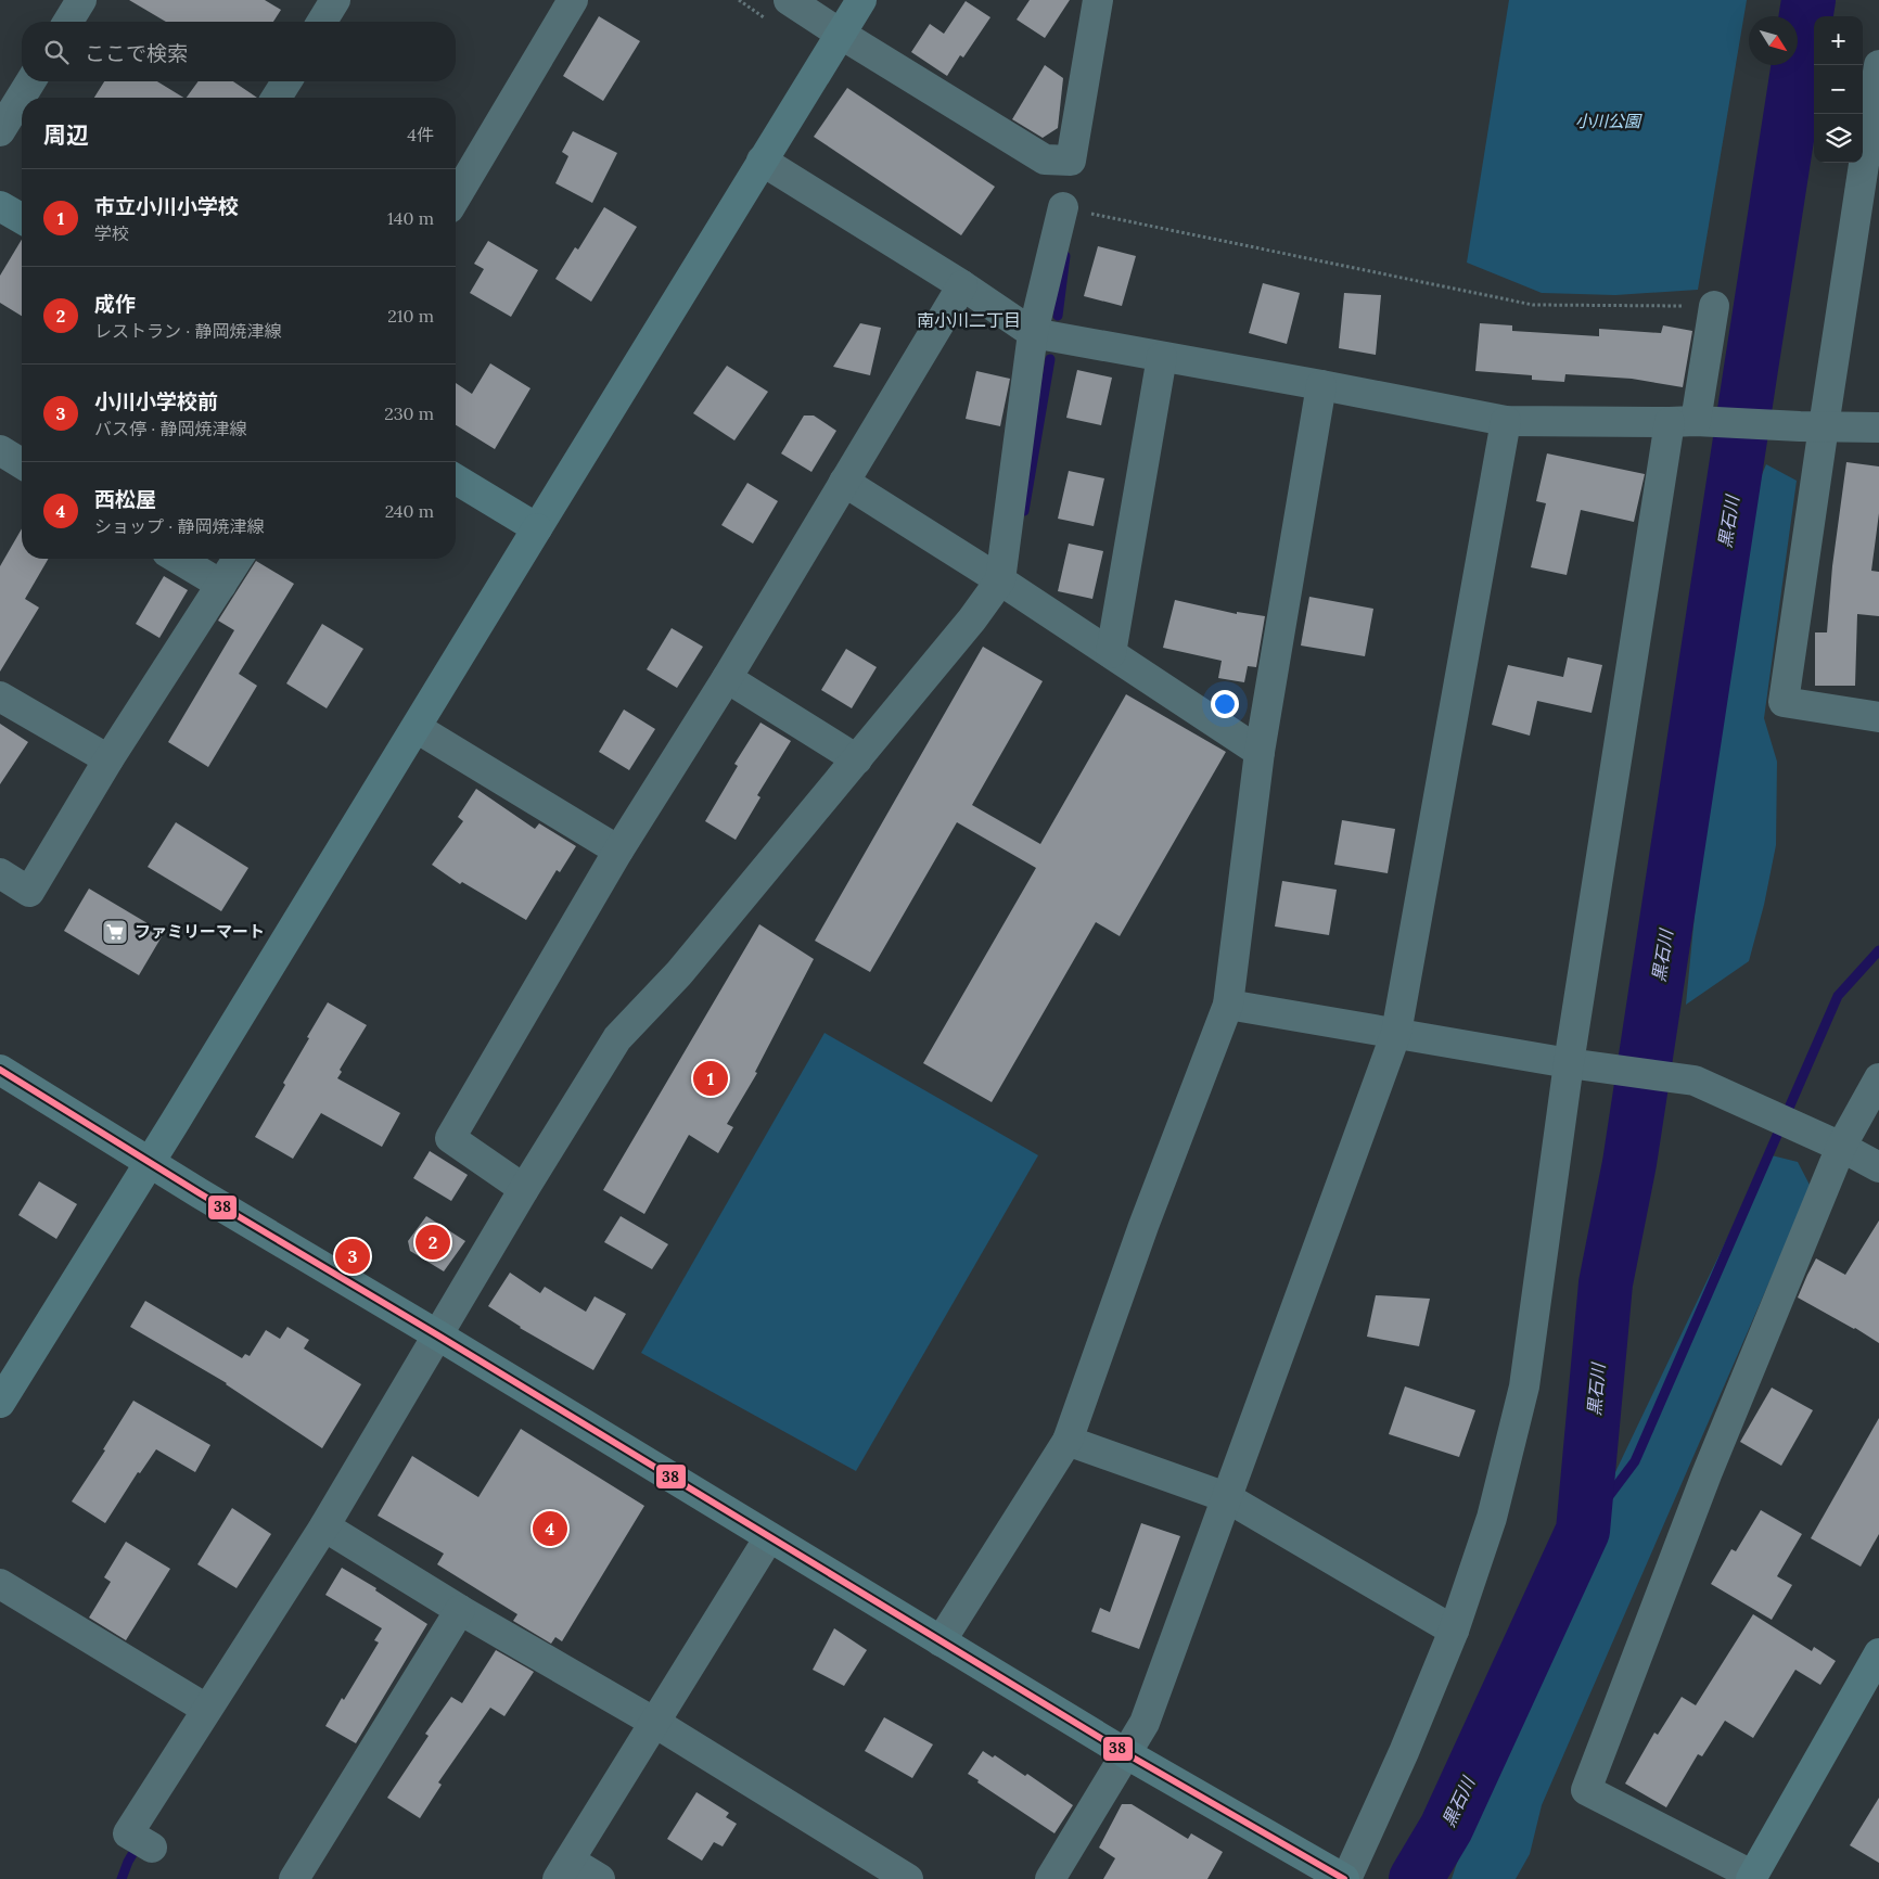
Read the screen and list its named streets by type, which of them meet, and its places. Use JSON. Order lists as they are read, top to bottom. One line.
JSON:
{"districts":["南小川二丁目"],"water":["黒石川"],"parks":["小川公園"],"places":{"supermarket":["ファミリーマート"]},"lines":["transit line 38"],"north":"bottom right","page":{"map_buttons":["+","−"],"search":"ここで検索","heading":["周辺","4件"],"list":[{"mark":"1","name":"市立小川小学校","note":"学校","value":"140 m"},{"mark":"2","name":"成作","note":"レストラン · 静岡焼津線","value":"210 m"},{"mark":"3","name":"小川小学校前","note":"バス停 · 静岡焼津線","value":"230 m"},{"mark":"4","name":"西松屋","note":"ショップ · 静岡焼津線","value":"240 m"}],"pins":["1","2","3","4"]}}
